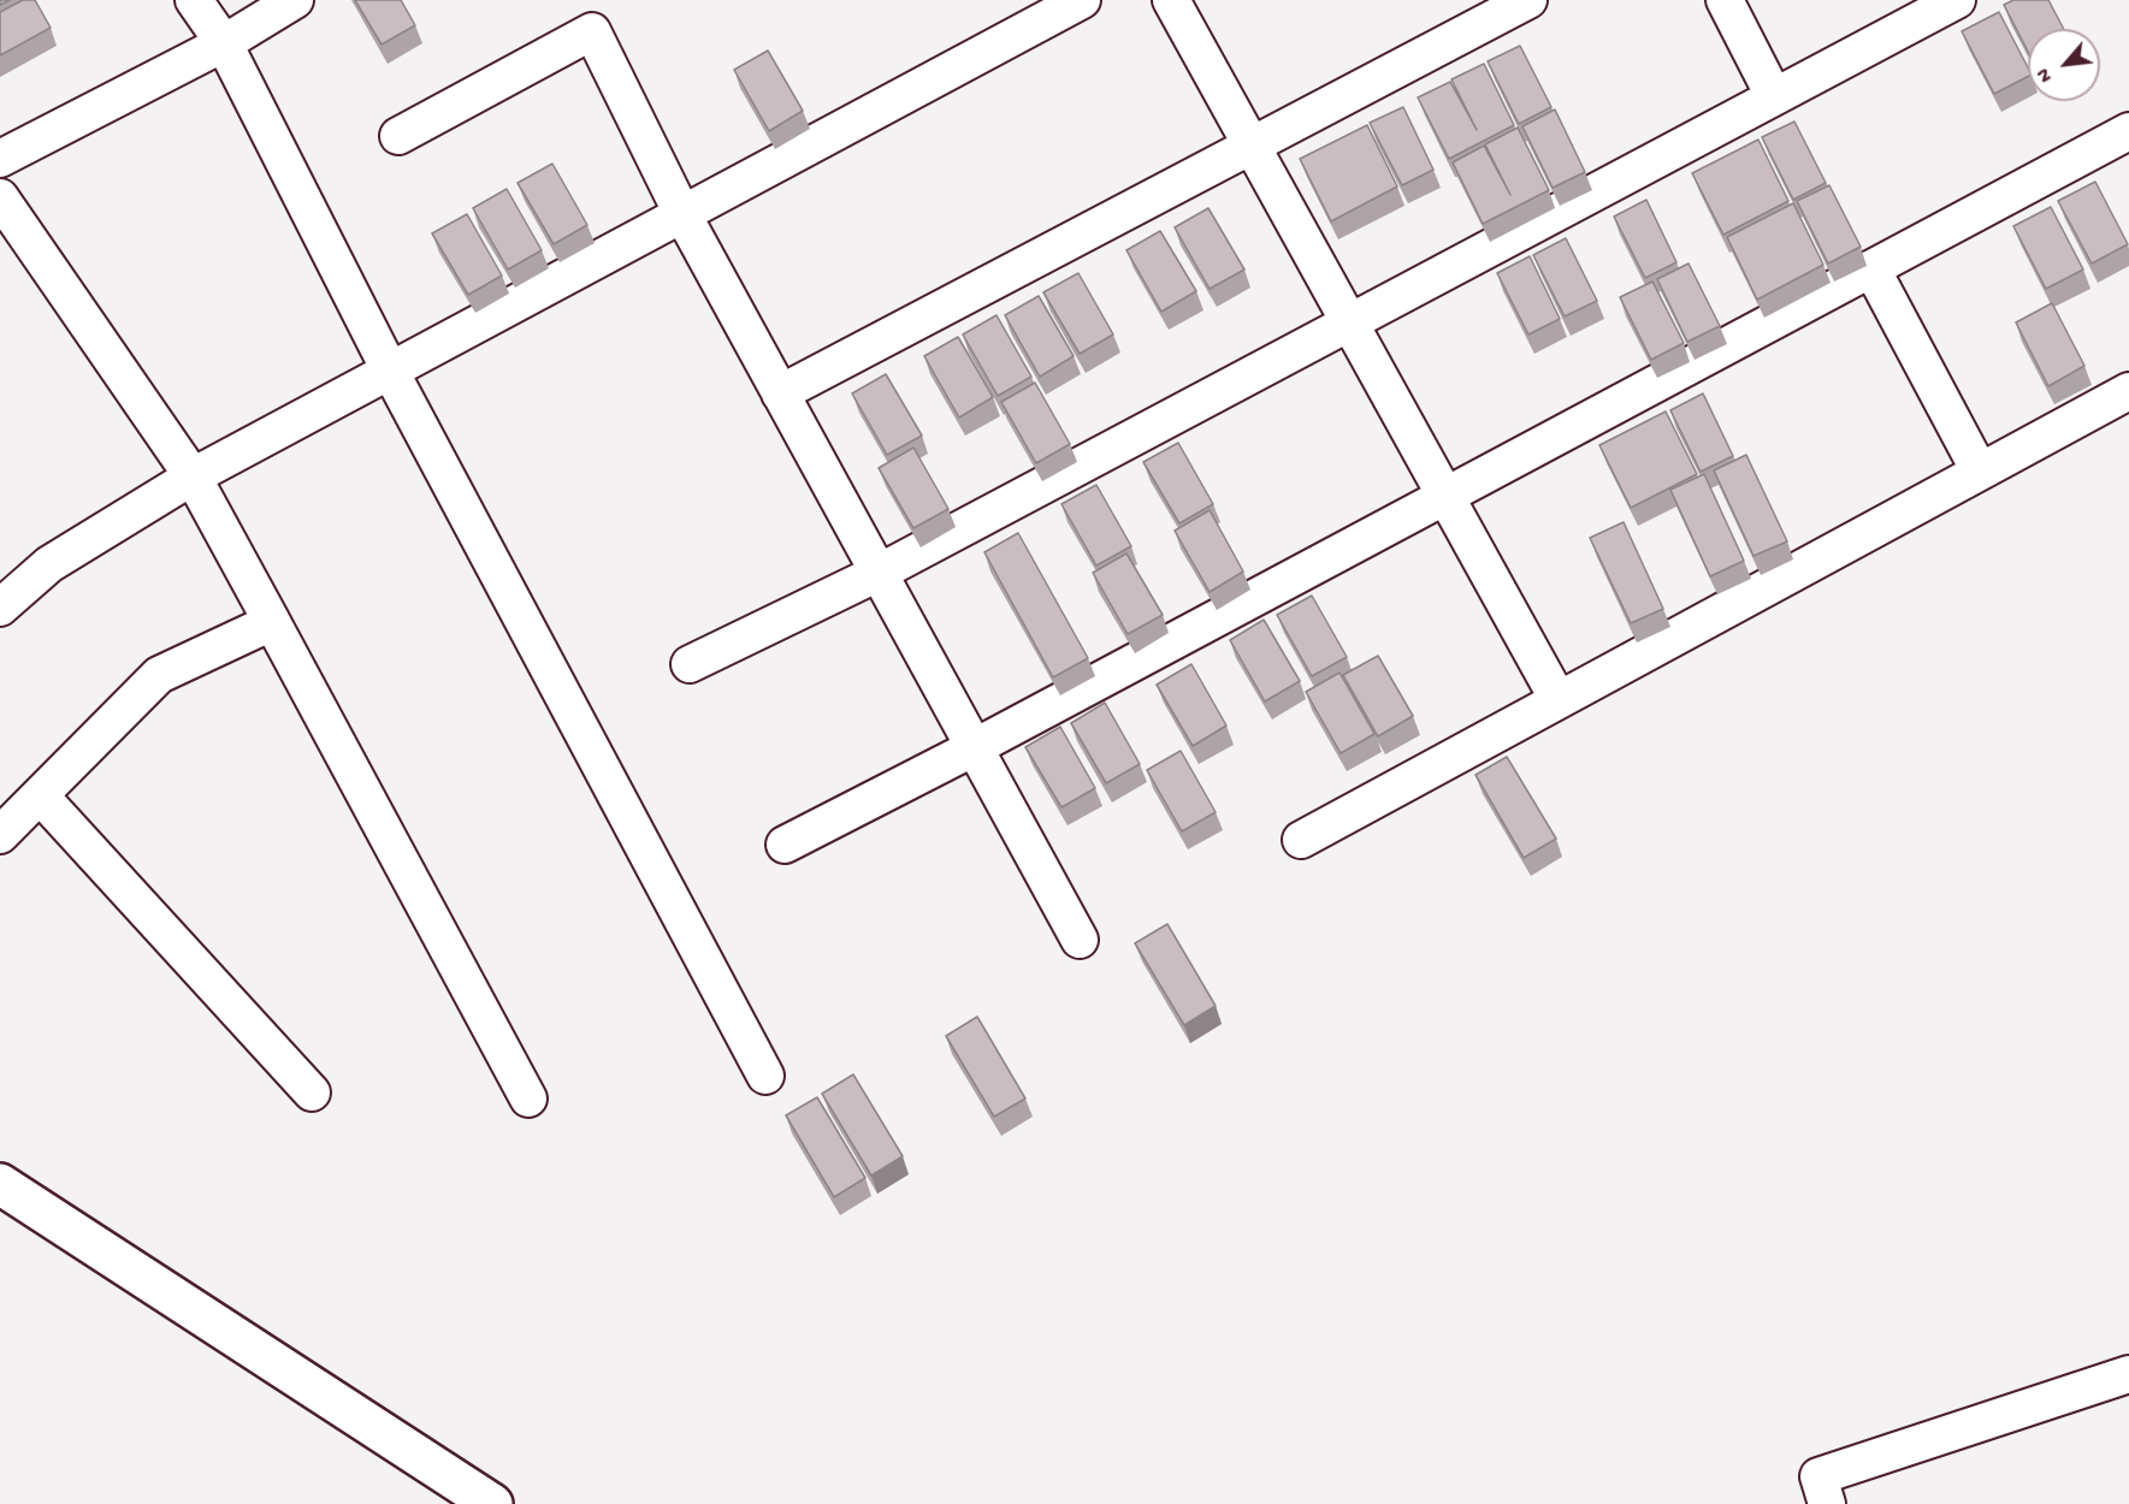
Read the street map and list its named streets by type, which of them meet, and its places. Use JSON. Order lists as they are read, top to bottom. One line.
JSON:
{"north":"bottom left"}
